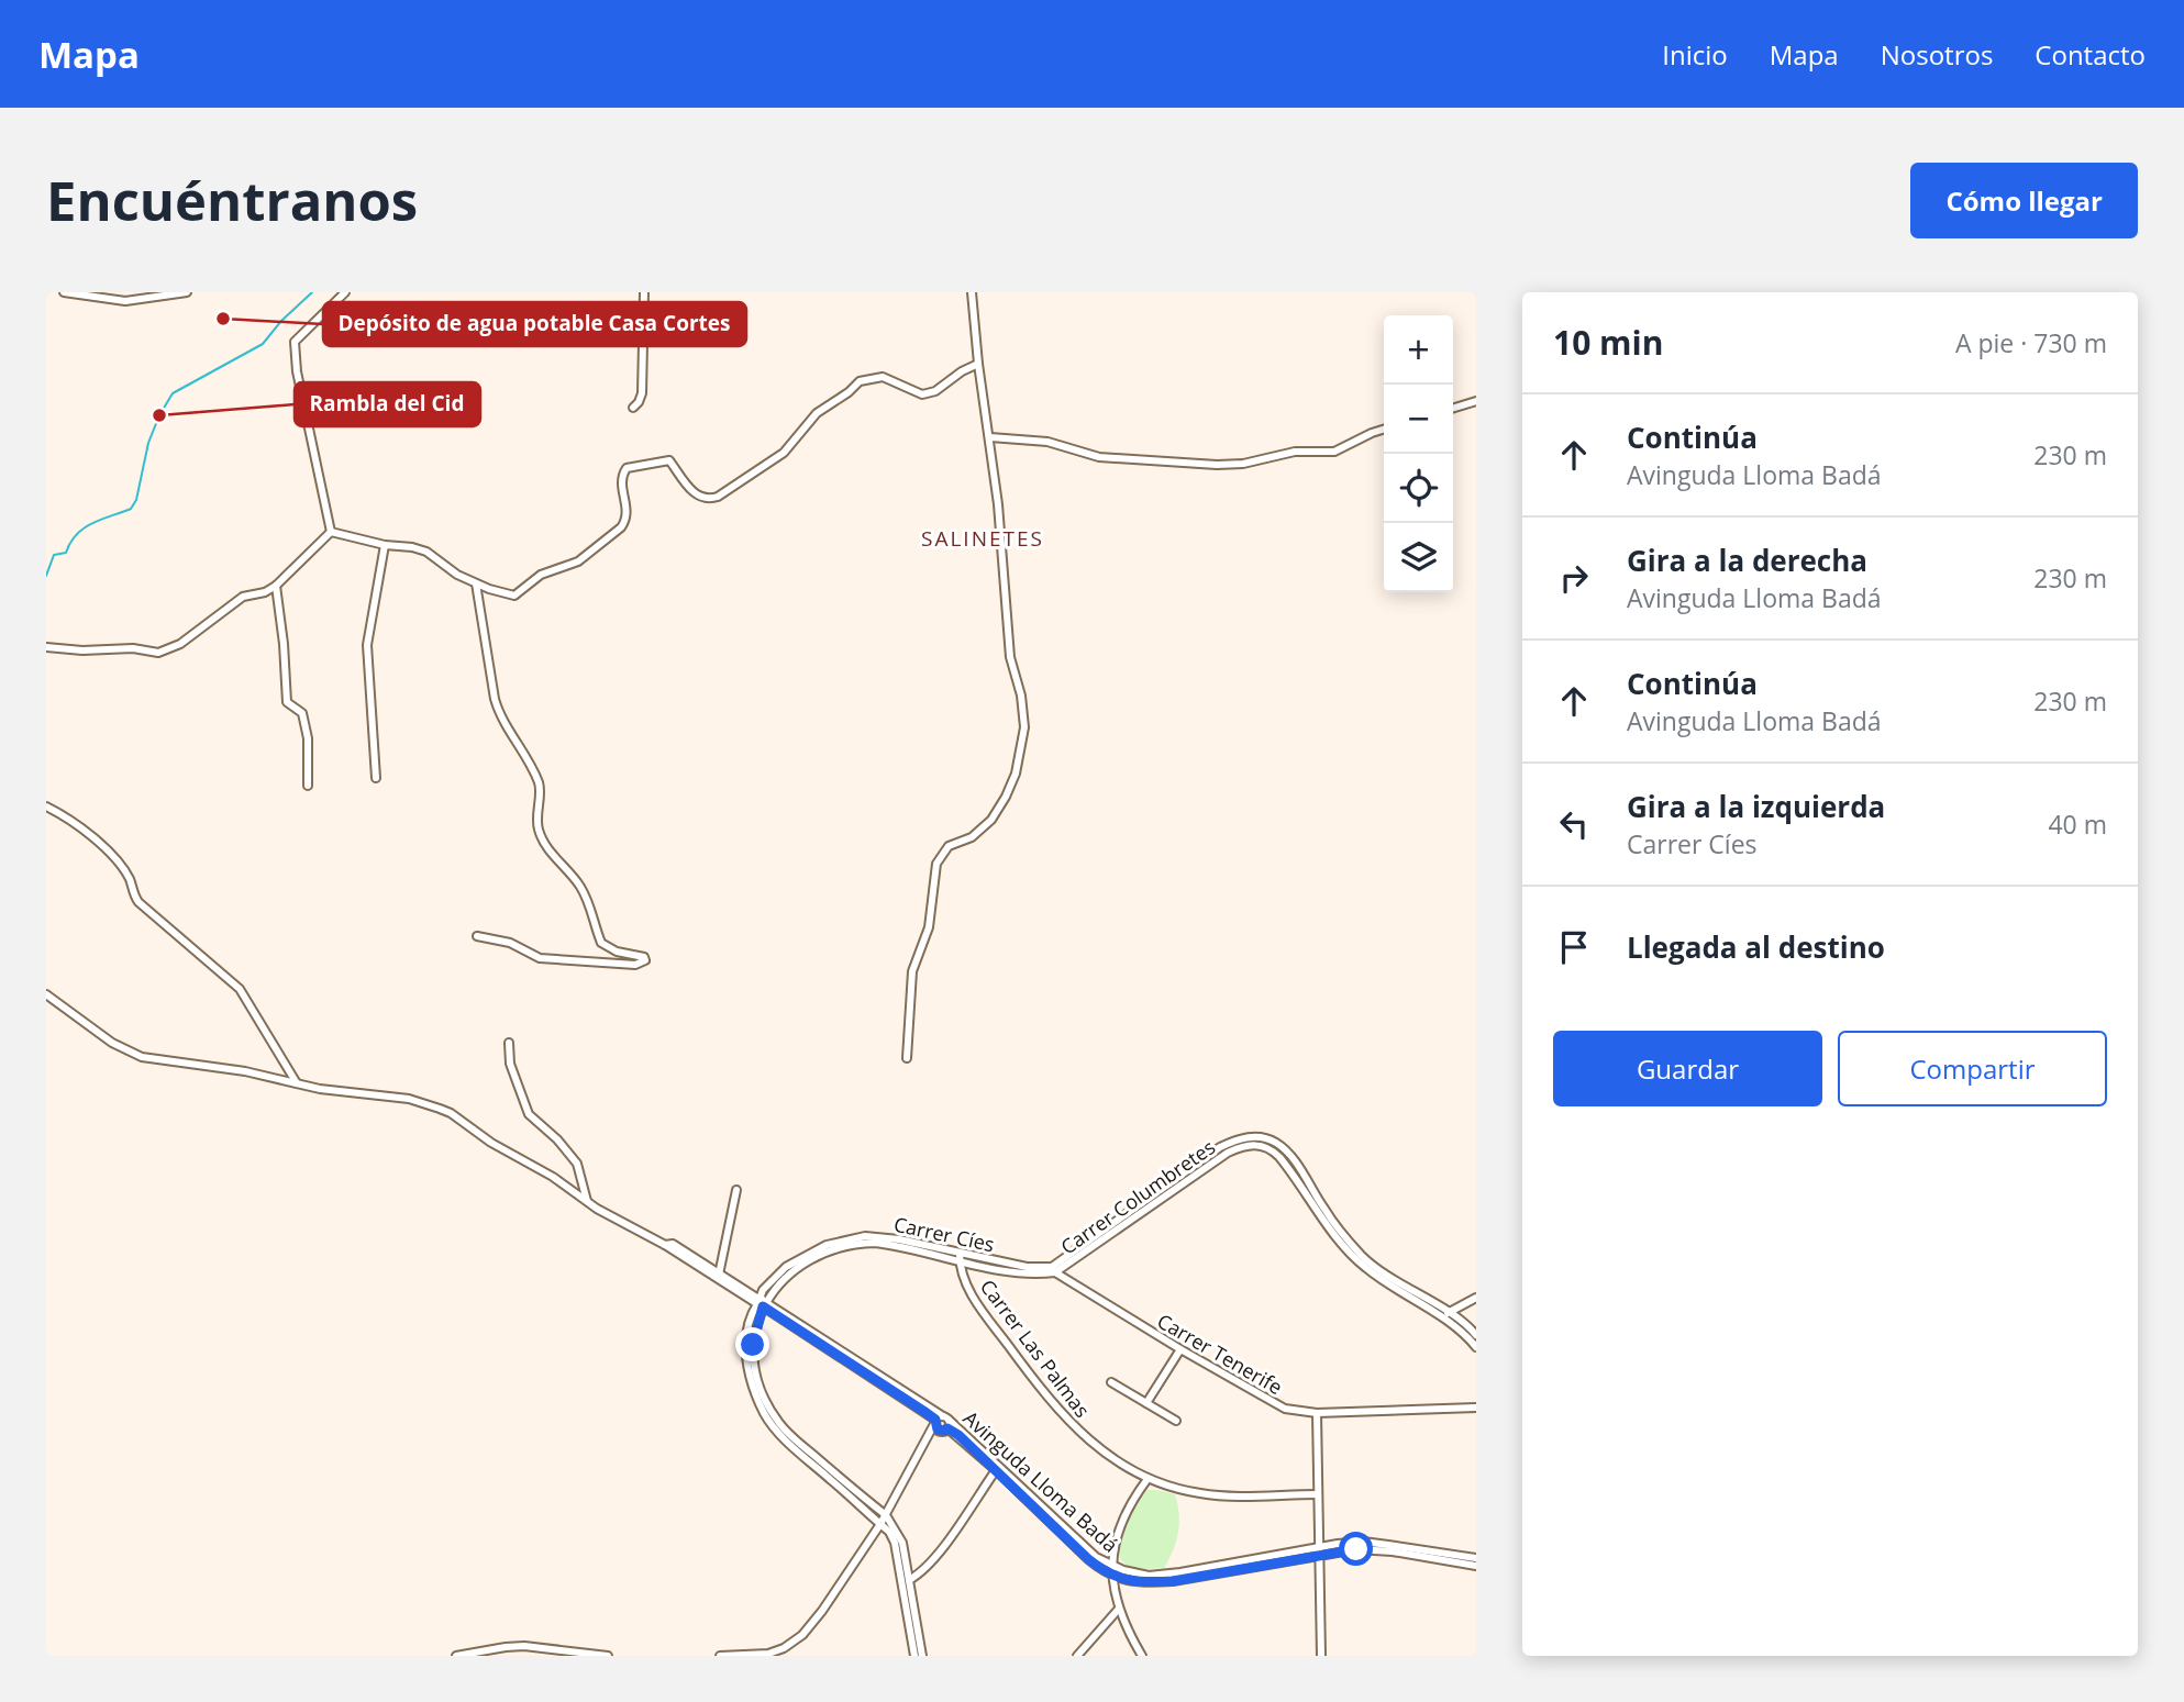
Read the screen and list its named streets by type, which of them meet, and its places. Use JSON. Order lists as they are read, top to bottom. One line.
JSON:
{"streets":{"street":["Carrer Columbretes","Carrer Cíes","Carrer Las Palmas","Carrer Tenerife","Avinguda Lloma Badá"]},"crossings":[["Carrer Columbretes","Carrer Cíes"],["Carrer Columbretes","Carrer Tenerife"],["Carrer Cíes","Carrer Las Palmas"],["Carrer Cíes","Carrer Tenerife"],["Carrer Cíes","Avinguda Lloma Badá"]],"districts":["SALINETES"],"places":["Depósito de agua potable Casa Cortes","Rambla del Cid"],"page":{"header":"Mapa","nav":["Inicio","Mapa","Nosotros","Contacto"],"buttons":["Cómo llegar",["Guardar","Compartir"]],"title":"Encuéntranos","heading":["10 min","A pie · 730 m"],"map_buttons":["+","−"],"list":[["Continúa","Avinguda Lloma Badá","230 m"],["Gira a la derecha","Avinguda Lloma Badá","230 m"],["Continúa","Avinguda Lloma Badá","230 m"],["Gira a la izquierda","Carrer Cíes","40 m"],"Llegada al destino"]}}
